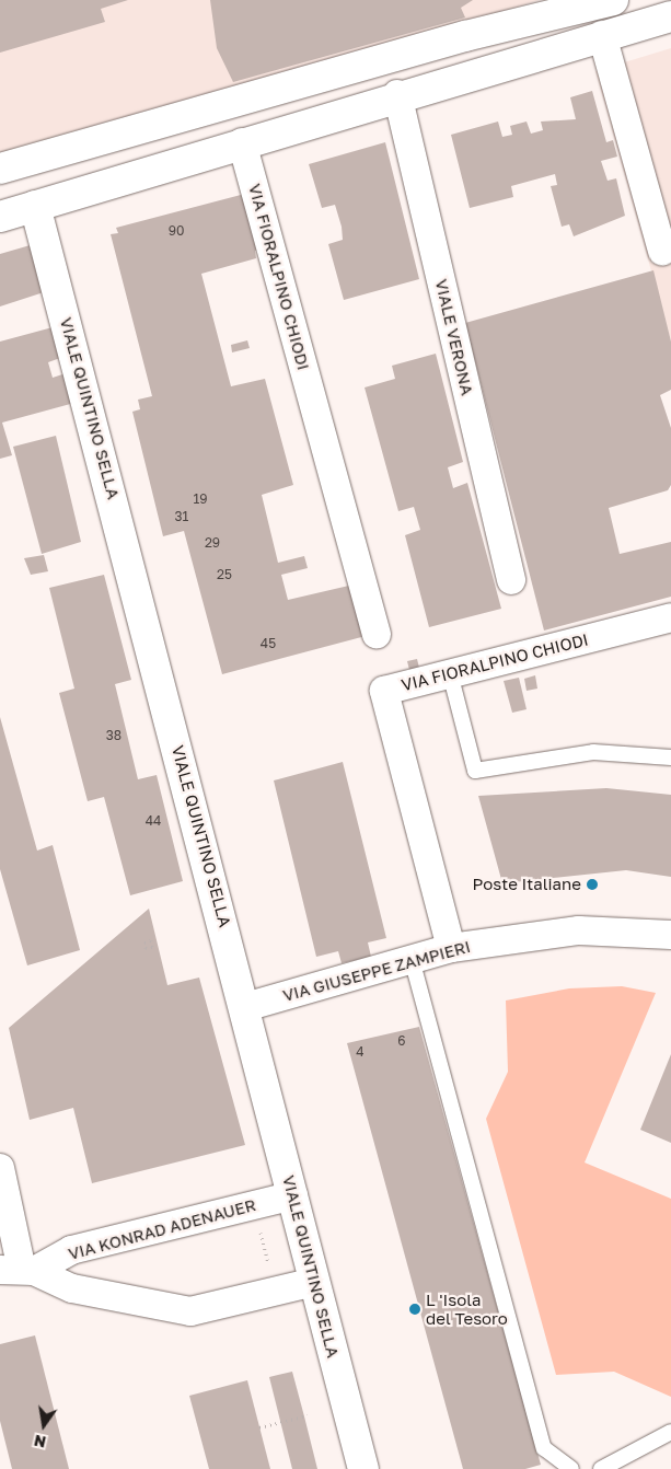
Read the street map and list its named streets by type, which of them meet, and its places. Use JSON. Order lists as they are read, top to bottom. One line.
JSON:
{"streets":{"main road":["VIALE QUINTINO SELLA"],"street":["VIA FIORALPINO CHIODI","VIALE VERONA","VIA GIUSEPPE ZAMPIERI","VIA KONRAD ADENAUER"]},"crossings":[["VIA FIORALPINO CHIODI","VIA GIUSEPPE ZAMPIERI"],["VIALE QUINTINO SELLA","VIA GIUSEPPE ZAMPIERI"],["VIALE QUINTINO SELLA","VIA KONRAD ADENAUER"]],"places":["Poste Italiane","L 'Isola del Tesoro"],"house_numbers":["90","19","31","29","25","45","38","44","6","4"],"north":"bottom"}
